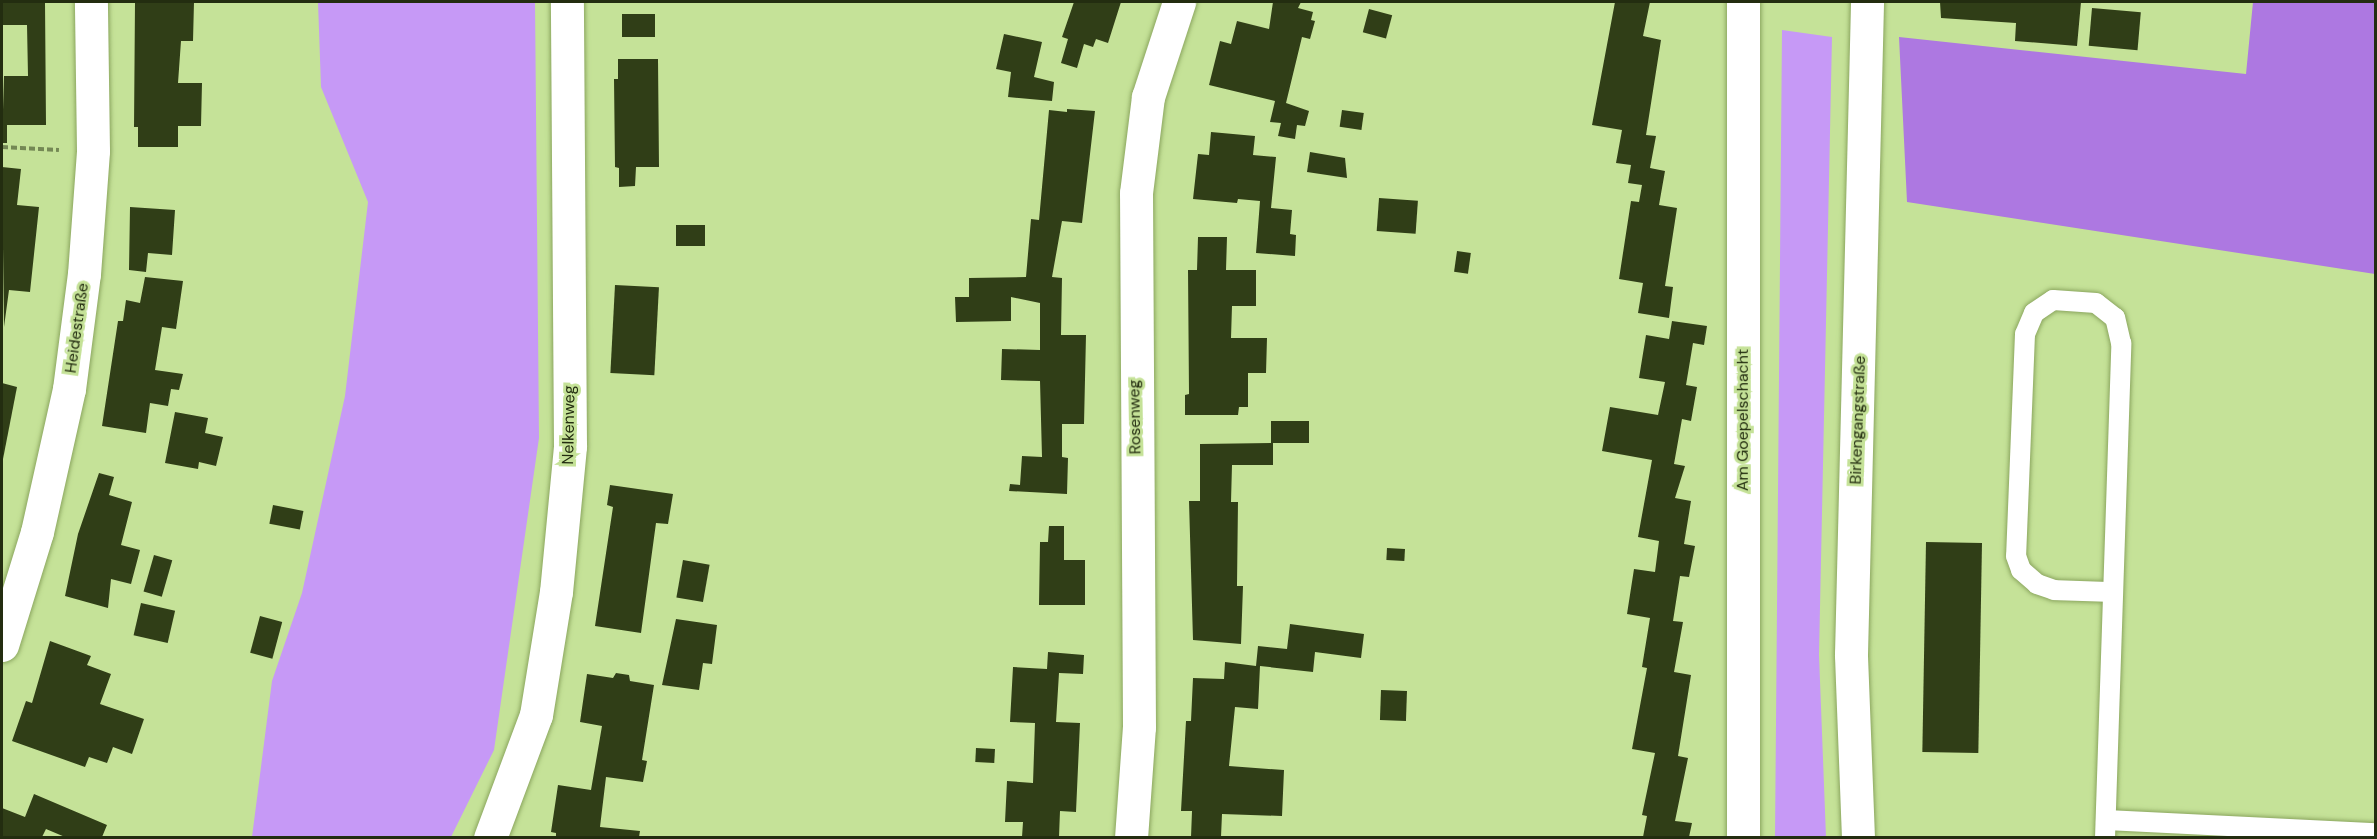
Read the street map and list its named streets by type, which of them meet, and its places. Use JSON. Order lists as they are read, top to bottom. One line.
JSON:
{"streets":{"street":["Heidestraße","Rosenweg","Am Goepelschacht","Birkengangstraße","Nelkenweg"]}}
